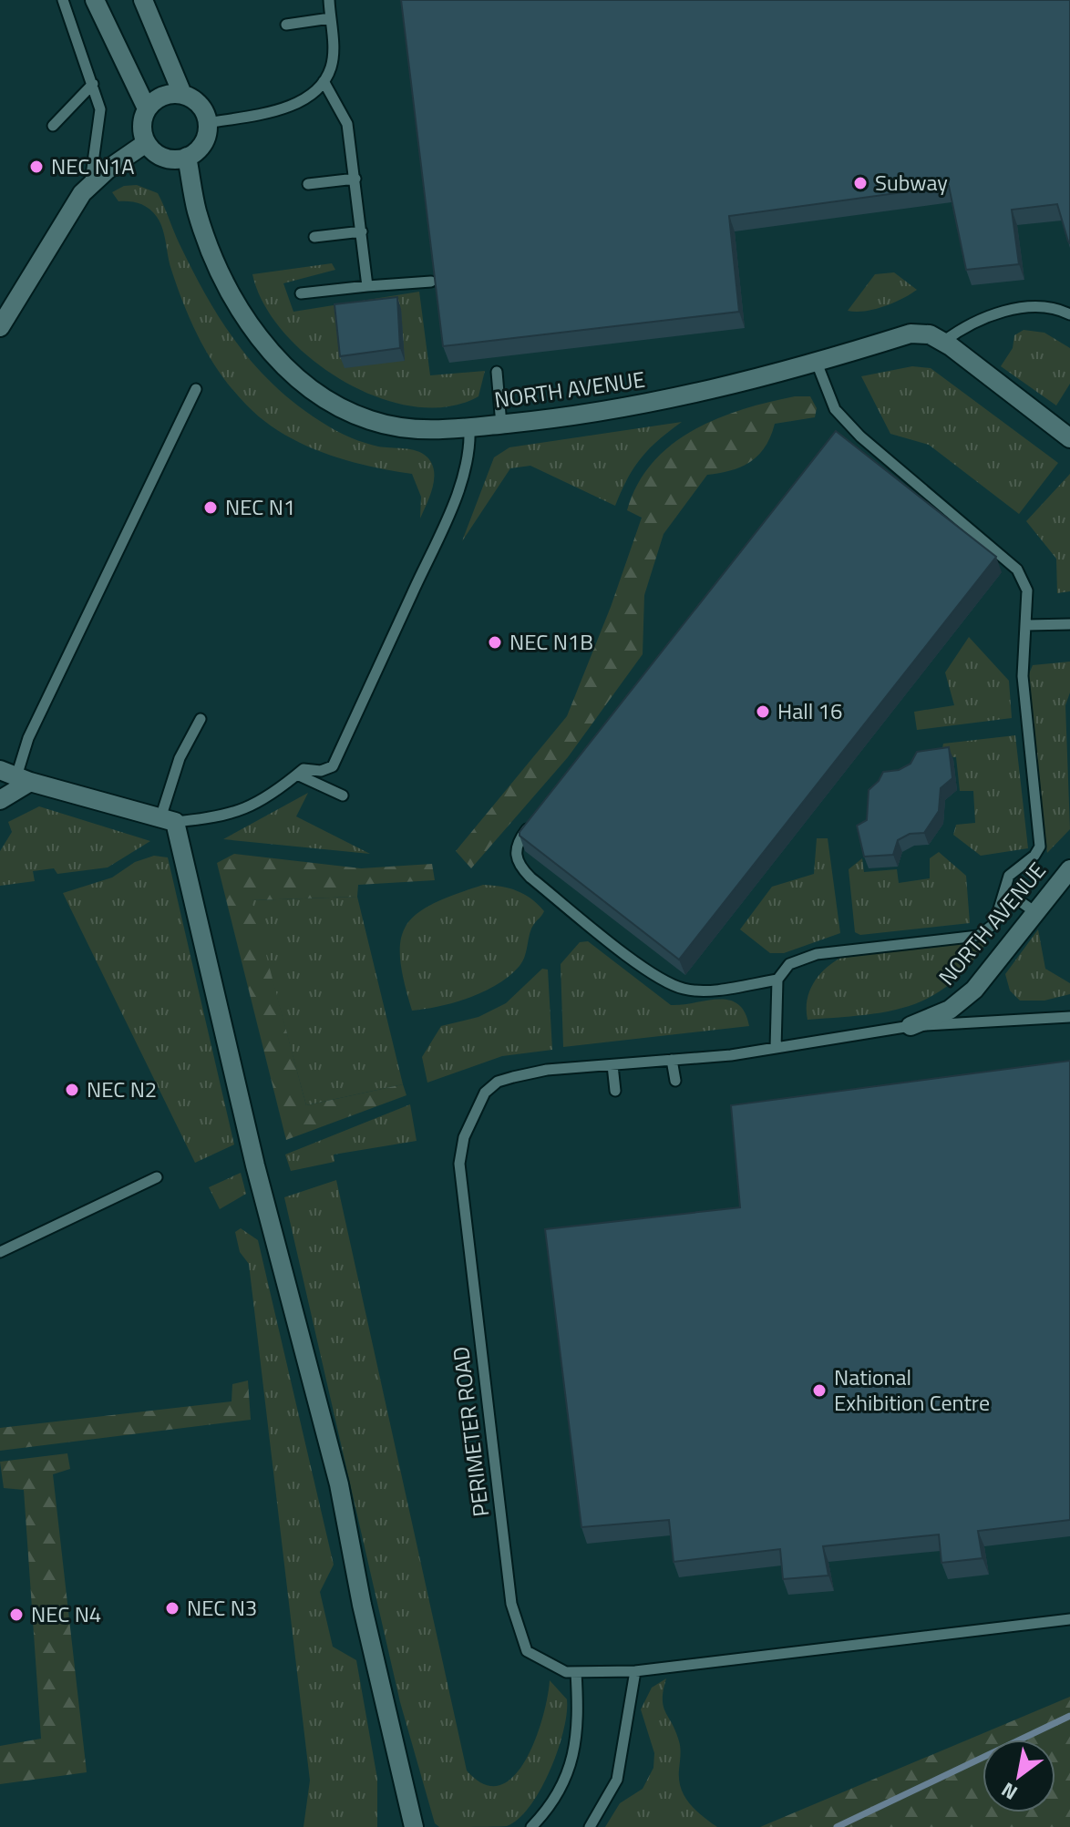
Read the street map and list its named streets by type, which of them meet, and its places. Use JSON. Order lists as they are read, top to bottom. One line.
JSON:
{"streets":{"street":["NORTH AVENUE"],"lane":["PERIMETER ROAD"]},"crossings":[["NORTH AVENUE","PERIMETER ROAD"]],"places":["NEC N1A","Subway","NEC N1","NEC N1B","Hall 16","NEC N2","National Exhibition Centre","NEC N3","NEC N4"],"north":"bottom left"}
